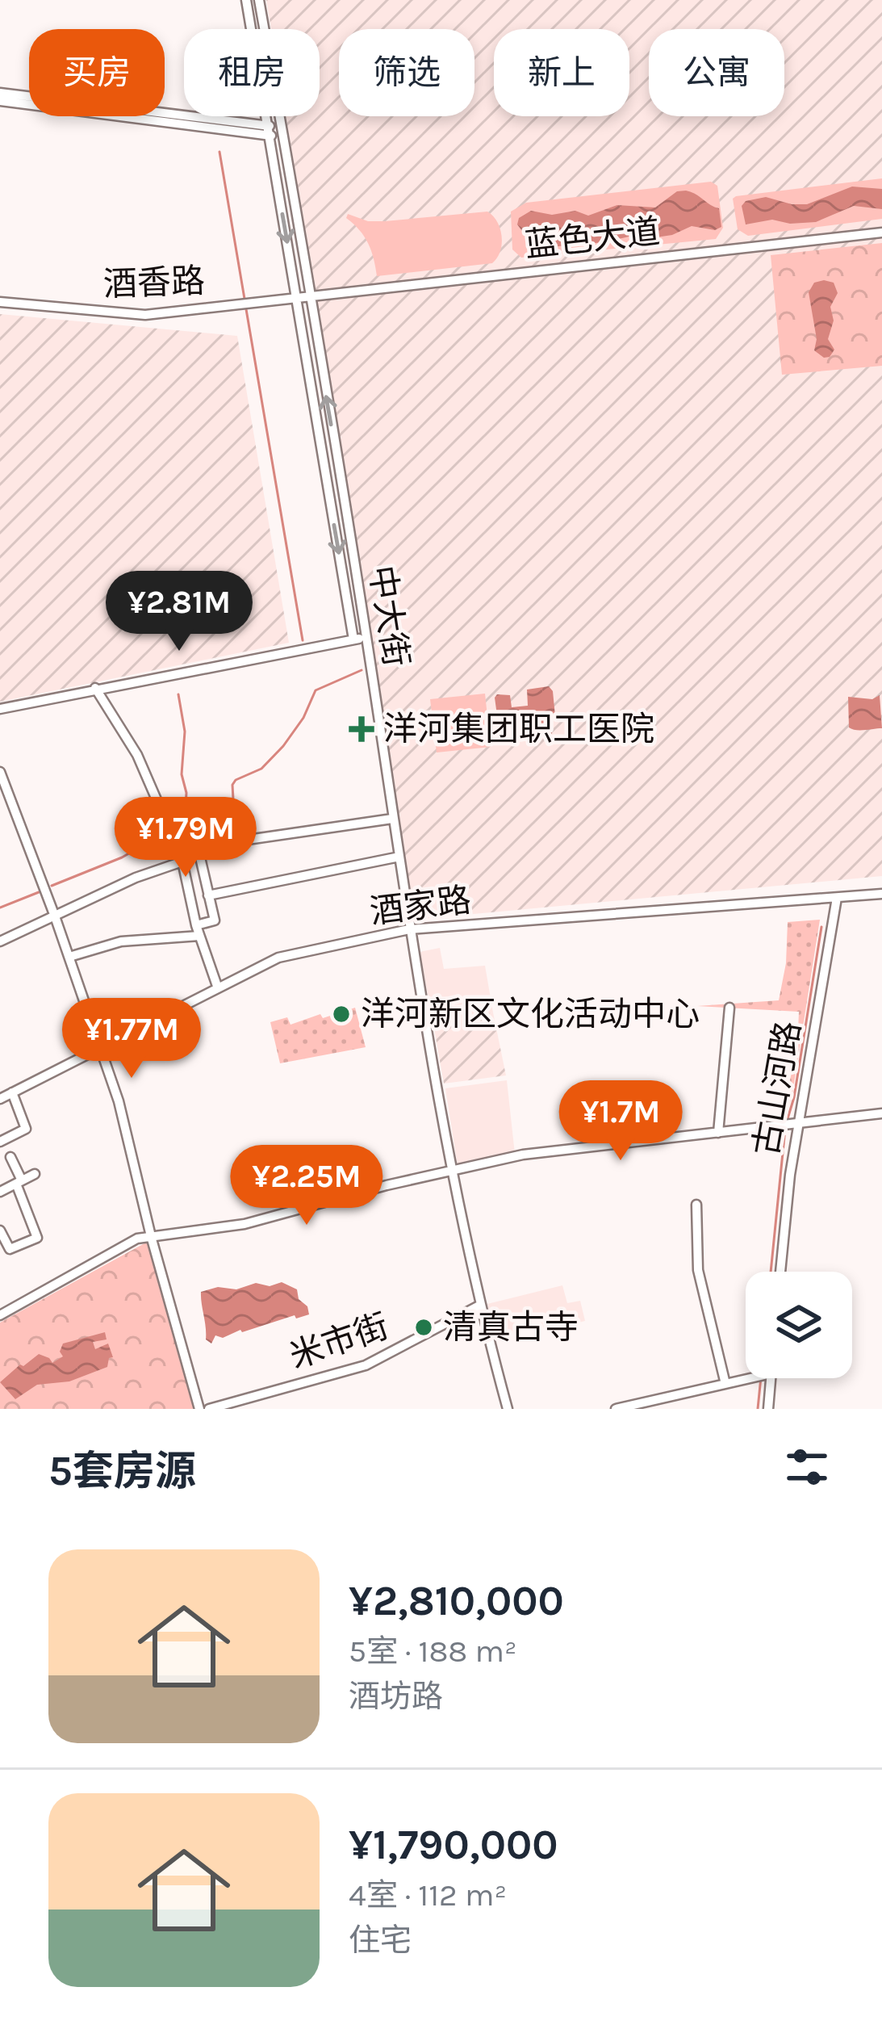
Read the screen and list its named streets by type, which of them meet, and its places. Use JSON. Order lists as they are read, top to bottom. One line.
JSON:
{"streets":{"street":["蓝色大道","酒香路","中大街","酒家路","古山河路","米市街"]},"crossings":[["蓝色大道","酒香路"],["蓝色大道","中大街"],["酒香路","中大街"],["中大街","酒家路"],["中大街","米市街"],["酒家路","古山河路"]],"places":{"health":["洋河集团职工医院"],"other":["洋河新区文化活动中心","清真古寺"]},"page":{"chip":["买房","租房","筛选","新上","公寓"],"price":["¥2.81M","¥1.79M","¥1.77M","¥1.7M","¥2.25M"],"heading":"5套房源","list":[{"name":"¥2,810,000","note":"5室 · 188 m² · 酒坊路"},{"name":"¥1,790,000","note":"4室 · 112 m² · 住宅"}]}}
